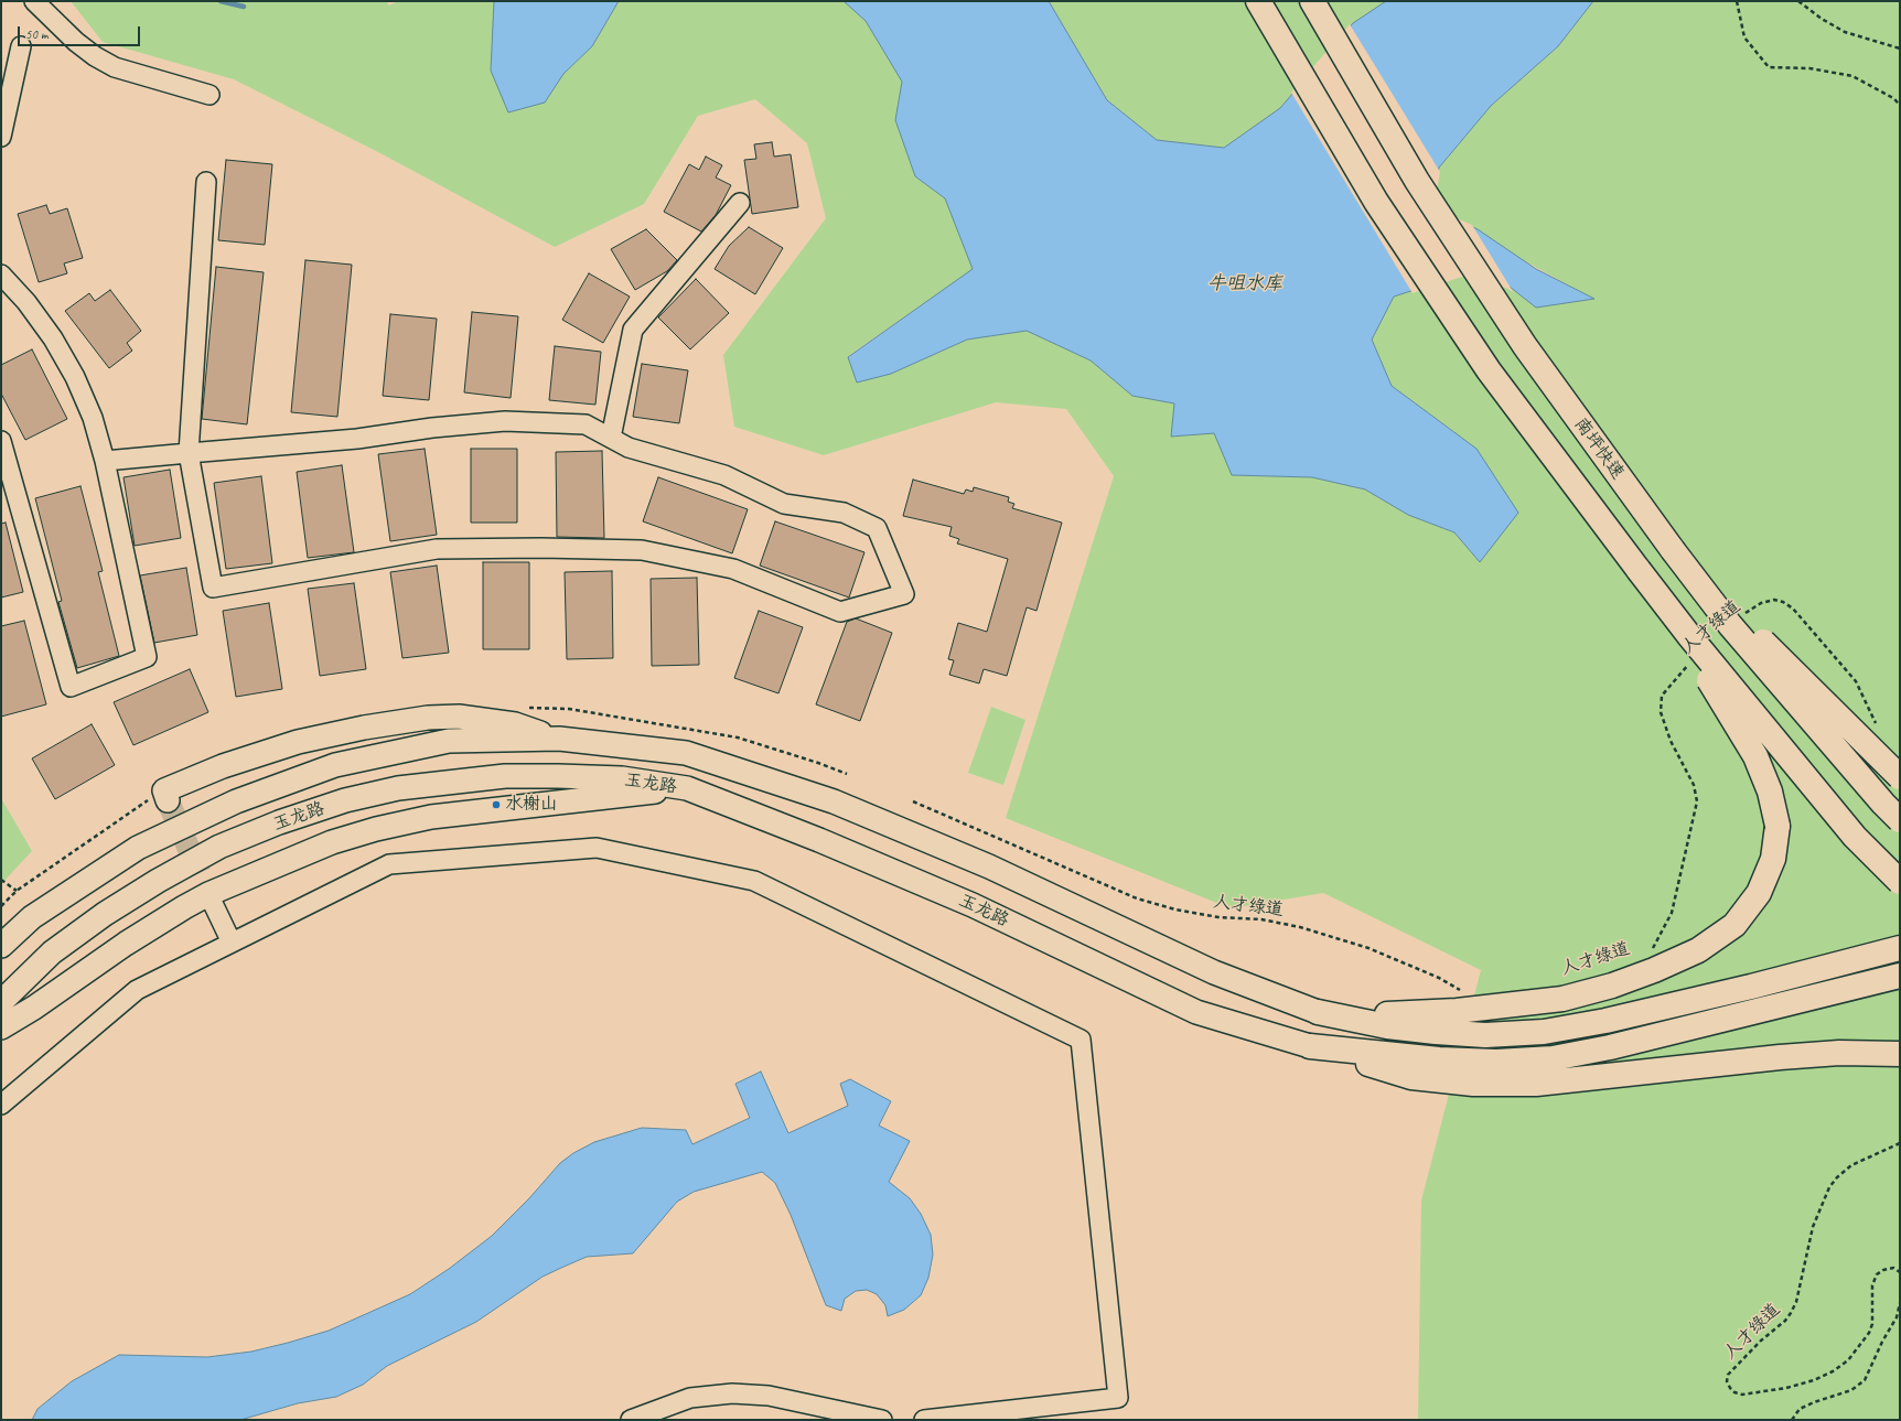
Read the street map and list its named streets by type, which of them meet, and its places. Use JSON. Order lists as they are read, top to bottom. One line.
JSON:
{"streets":{"highway":["南坪快速"],"main road":["玉龙路"],"path":["人才绿道"]},"water":["牛咀水库"],"places":["水榭山"],"scale_bar":"50 m"}
